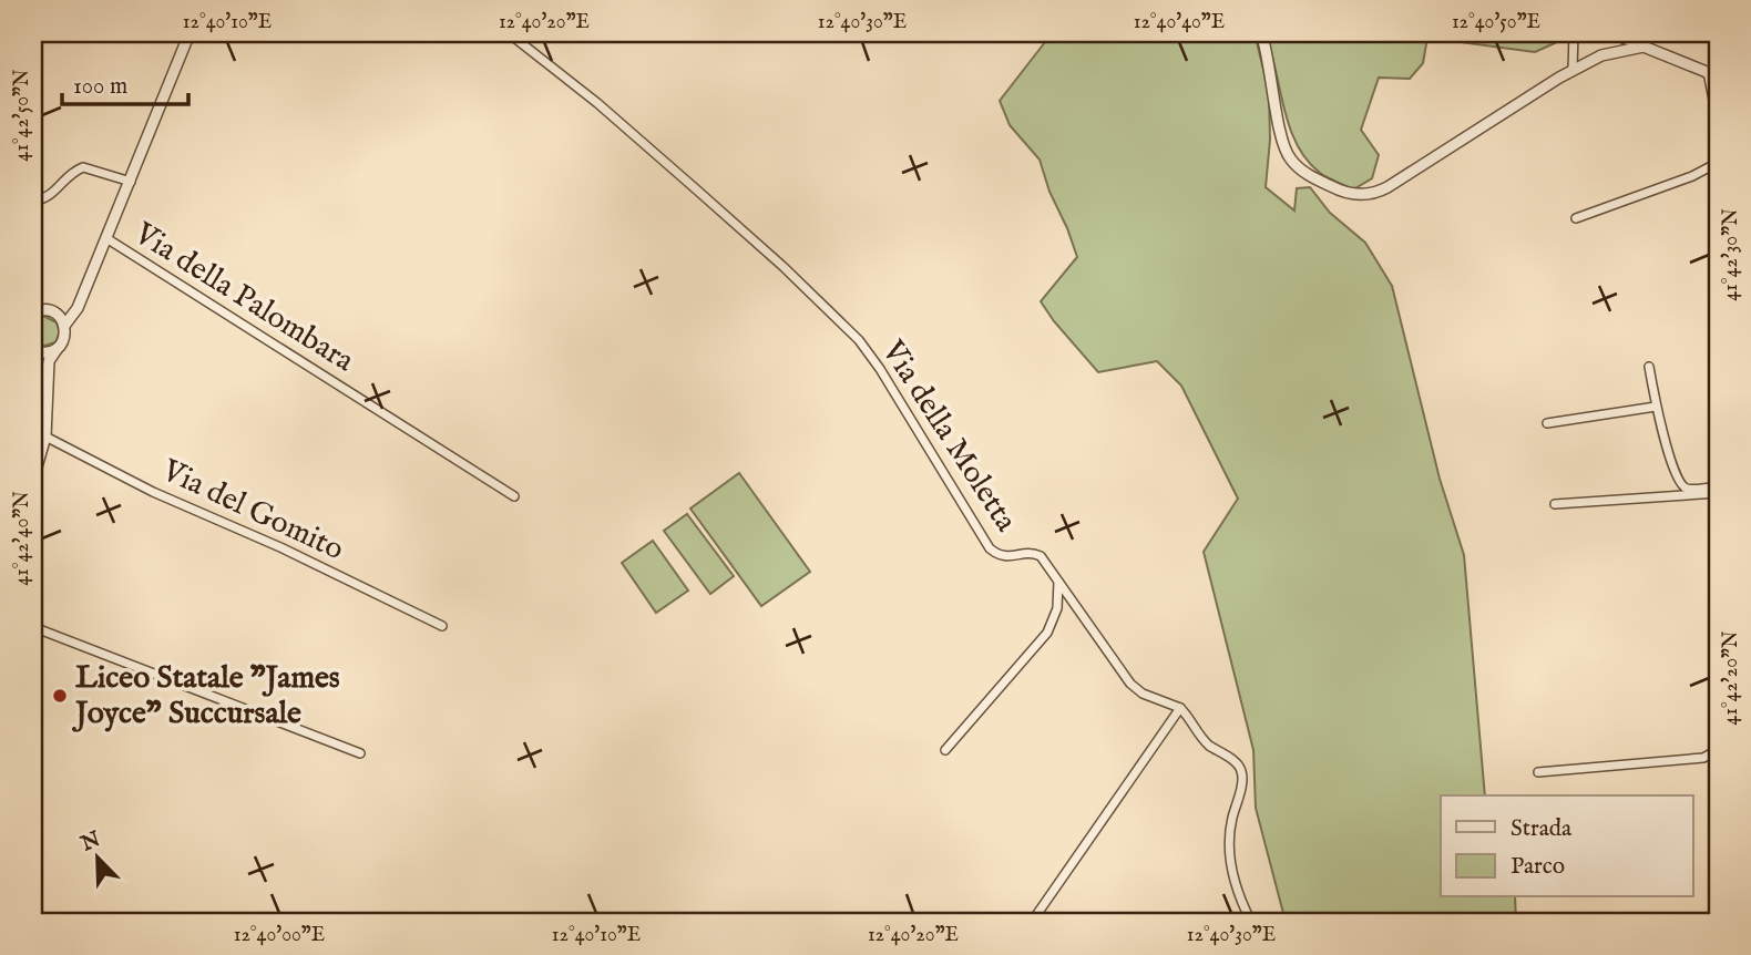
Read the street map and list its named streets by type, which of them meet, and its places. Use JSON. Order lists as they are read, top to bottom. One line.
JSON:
{"streets":{"street":["Via della Palombara","Via della Moletta","Via del Gomito"]},"places":["Liceo Statale \"James Joyce\" Succursale"],"legend":["Strada","Parco"],"scale_bar":"100 m","north":"top left","coordinates":["12°40'10\"E","12°40'20\"E","12°40'30\"E","12°40'40\"E","12°40'50\"E","41°42'50\"N","41°42'30\"N","41°42'40\"N","41°42'20\"N","12°40'00\"E"]}
